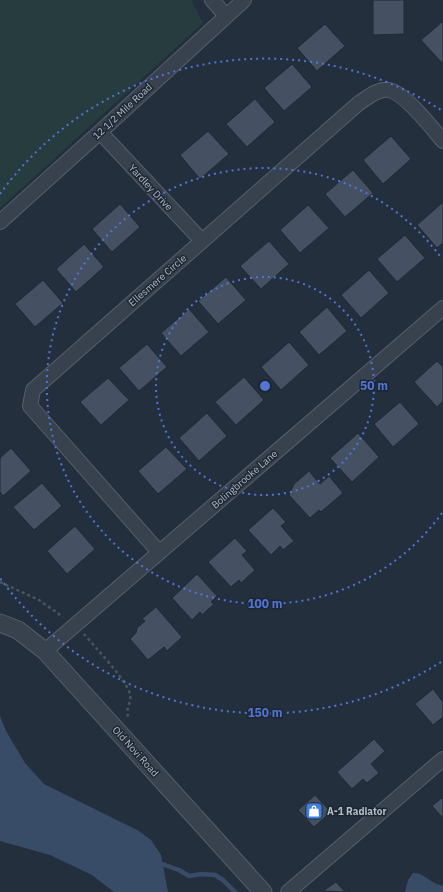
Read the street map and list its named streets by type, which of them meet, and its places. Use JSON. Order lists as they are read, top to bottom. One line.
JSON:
{"streets":{"street":["12 1/2 Mile Road","Yardley Drive","Ellesmere Circle","Bolingbrooke Lane","Old Novi Road"]},"crossings":[["12 1/2 Mile Road","Yardley Drive"],["Yardley Drive","Ellesmere Circle"],["Ellesmere Circle","Bolingbrooke Lane"],["Bolingbrooke Lane","Old Novi Road"]],"places":{"shop":["A-1 Radiator"]},"rings":["50 m","100 m","150 m"]}
